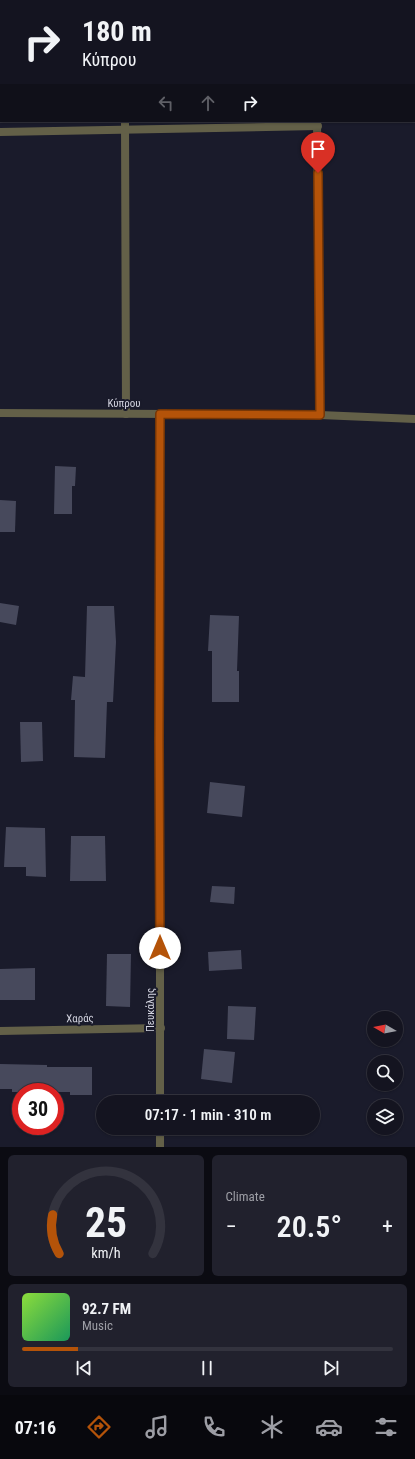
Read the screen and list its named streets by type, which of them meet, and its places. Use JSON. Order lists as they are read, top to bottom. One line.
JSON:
{"streets":{"street":["Κύπρου","Πευκάλης","Χαράς"]},"crossings":[["Κύπρου","Πευκάλης"],["Πευκάλης","Χαράς"]],"north":"left","page":{"turn":["180 m","Κύπρου"],"limit":"30","trip":"07:17 · 1 min · 310 m","tile":"Climate","heat":["−","20.5°","+"],"song":["92.7 FM","Music"],"tabs":"07:16","gauge":["25","km/h"]}}
